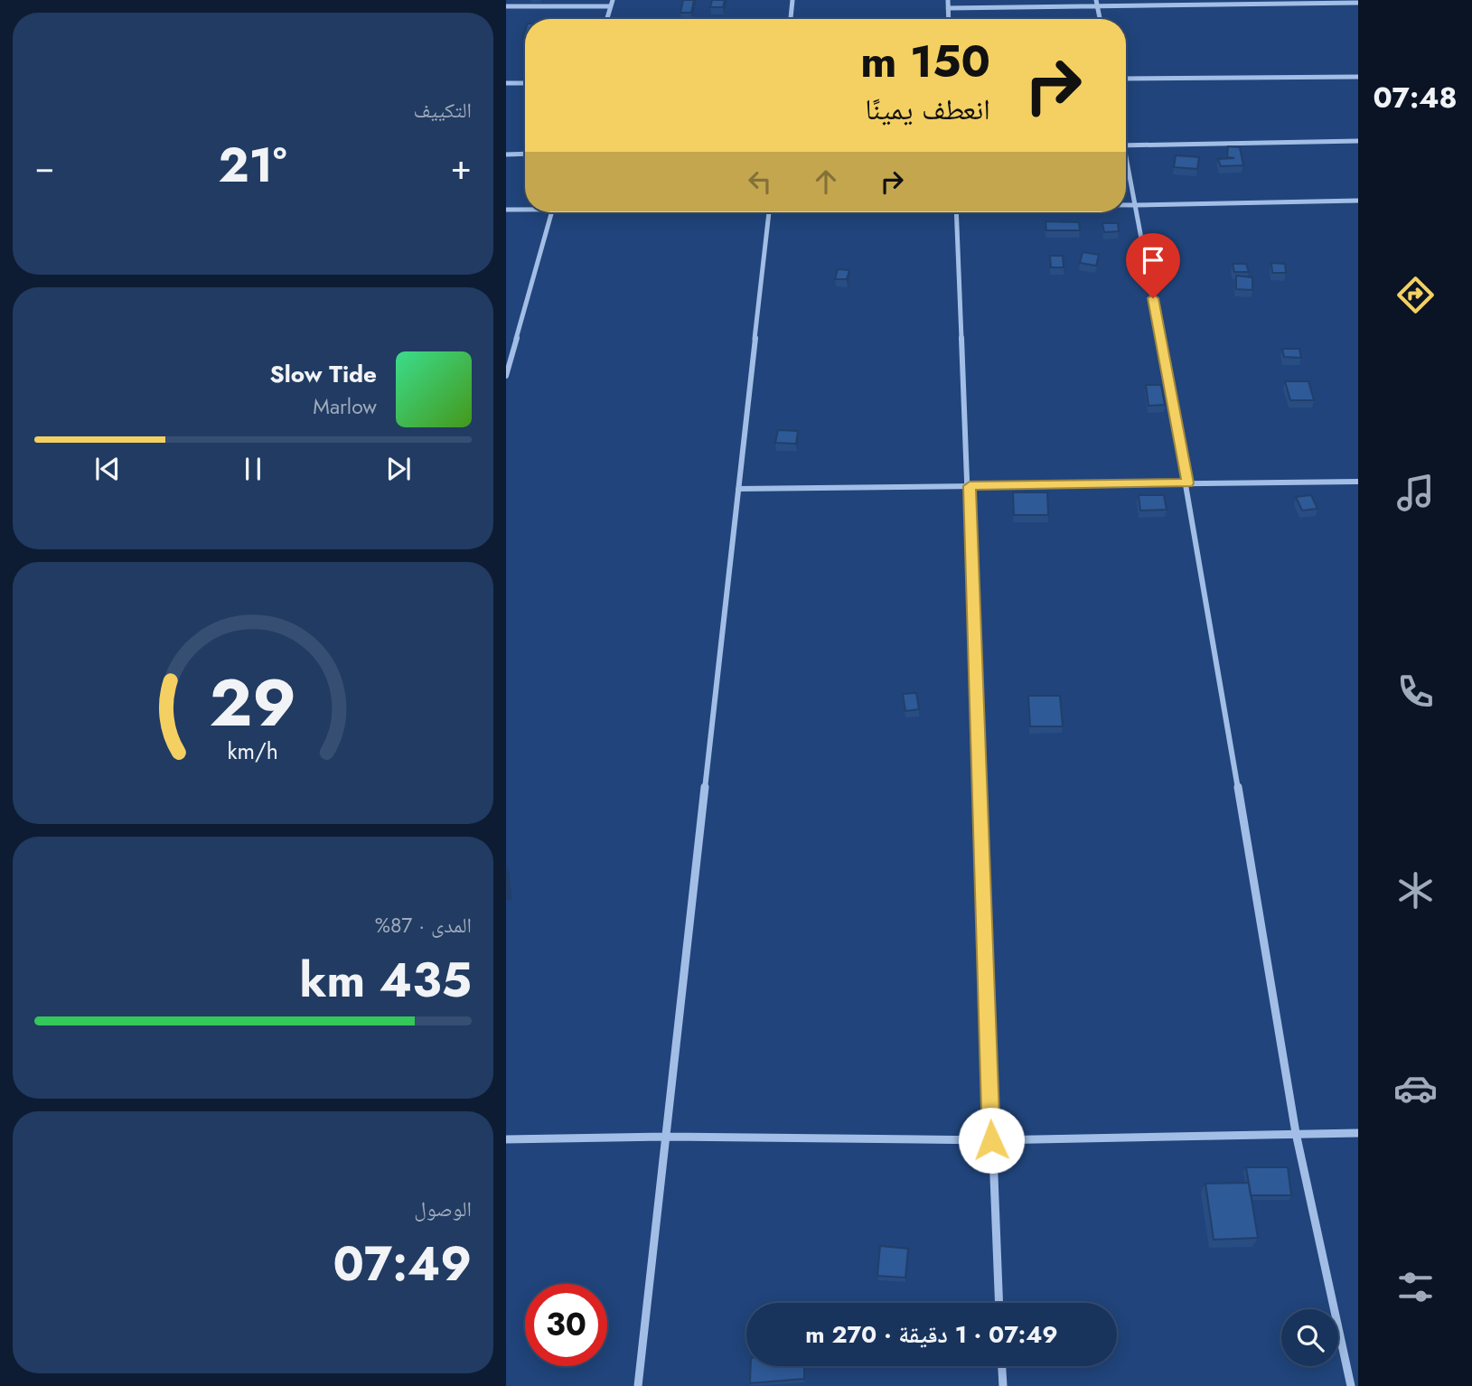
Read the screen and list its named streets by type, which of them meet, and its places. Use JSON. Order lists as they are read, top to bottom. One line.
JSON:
{"page":{"tabs":"07:48","tile":["التكييف",["المدى · 87%","435 km"],["الوصول","07:49"]],"turn":["150 m","انعطف يمينًا"],"heat":["−","21°","+"],"song":["Slow Tide","Marlow"],"limit":"30","trip":"07:49 · 1 دقيقة · 270 m","gauge":["29","km/h"]}}
